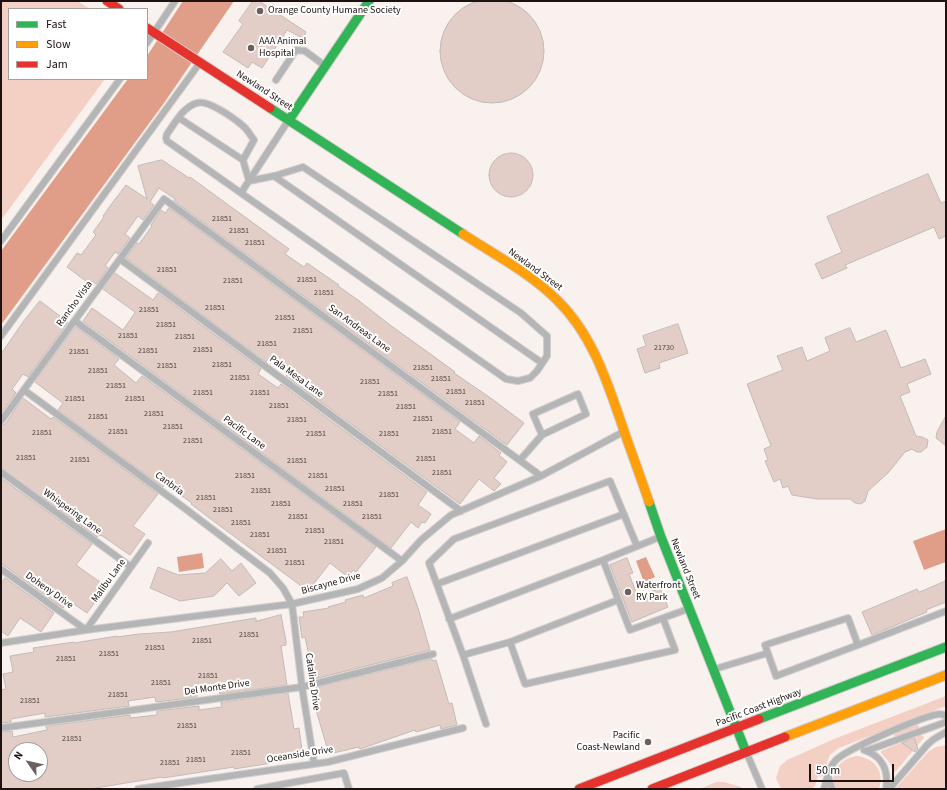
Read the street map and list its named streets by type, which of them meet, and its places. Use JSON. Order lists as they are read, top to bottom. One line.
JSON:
{"streets":{"main road":["Newland Street","Pacific Coast Highway"],"lane":["Rancho Vista","San Andreas Lane","Pala Mesa Lane","Pacific Lane","Canbria","Whispering Lane","Malibu Lane","Biscayne Drive","Doheny Drive","Catalina Drive","Del Monte Drive","Oceanside Drive"]},"crossings":[["Newland Street","Biscayne Drive"],["Newland Street","Pacific Coast Highway"],["Rancho Vista","San Andreas Lane"],["Rancho Vista","Pala Mesa Lane"],["Rancho Vista","Pacific Lane"],["Rancho Vista","Canbria"],["San Andreas Lane","Biscayne Drive"],["Pala Mesa Lane","Biscayne Drive"],["Pacific Lane","Biscayne Drive"],["Canbria","Biscayne Drive"],["Canbria","Catalina Drive"],["Whispering Lane","Malibu Lane"],["Malibu Lane","Biscayne Drive"],["Malibu Lane","Doheny Drive"],["Biscayne Drive","Doheny Drive"],["Biscayne Drive","Catalina Drive"],["Catalina Drive","Del Monte Drive"],["Catalina Drive","Oceanside Drive"]],"places":["Orange County Humane Society","AAA Animal Hospital","Waterfront RV Park","Pacific Coast-Newland"],"house_numbers":["21851","21851","21851","21851","21851","21851","21851","21851","21851","21851","21851","21851","21851","21851","21851","21730","21851","21851","21851","21851","21851","21851","21851","21851","21851","21851","21851","21851","21851","21851","21851","21851","21851","21851","21851","21851","21851","21851","21851","21851","21851","21851","21851","21851","21851","21851","21851","21851","21851","21851","21851","21851","21851","21851","21851","21851","21851","21851","21851","21851","21851","21851","21851","21851","21851","21851","21851","21851","21851","21851","21851","21851","21851","21851","21851","21851","21851","21851","21851","21851","21851","21851","21851"],"legend":["Fast","Slow","Jam"],"scale_bar":"50 m","north":"top left"}
